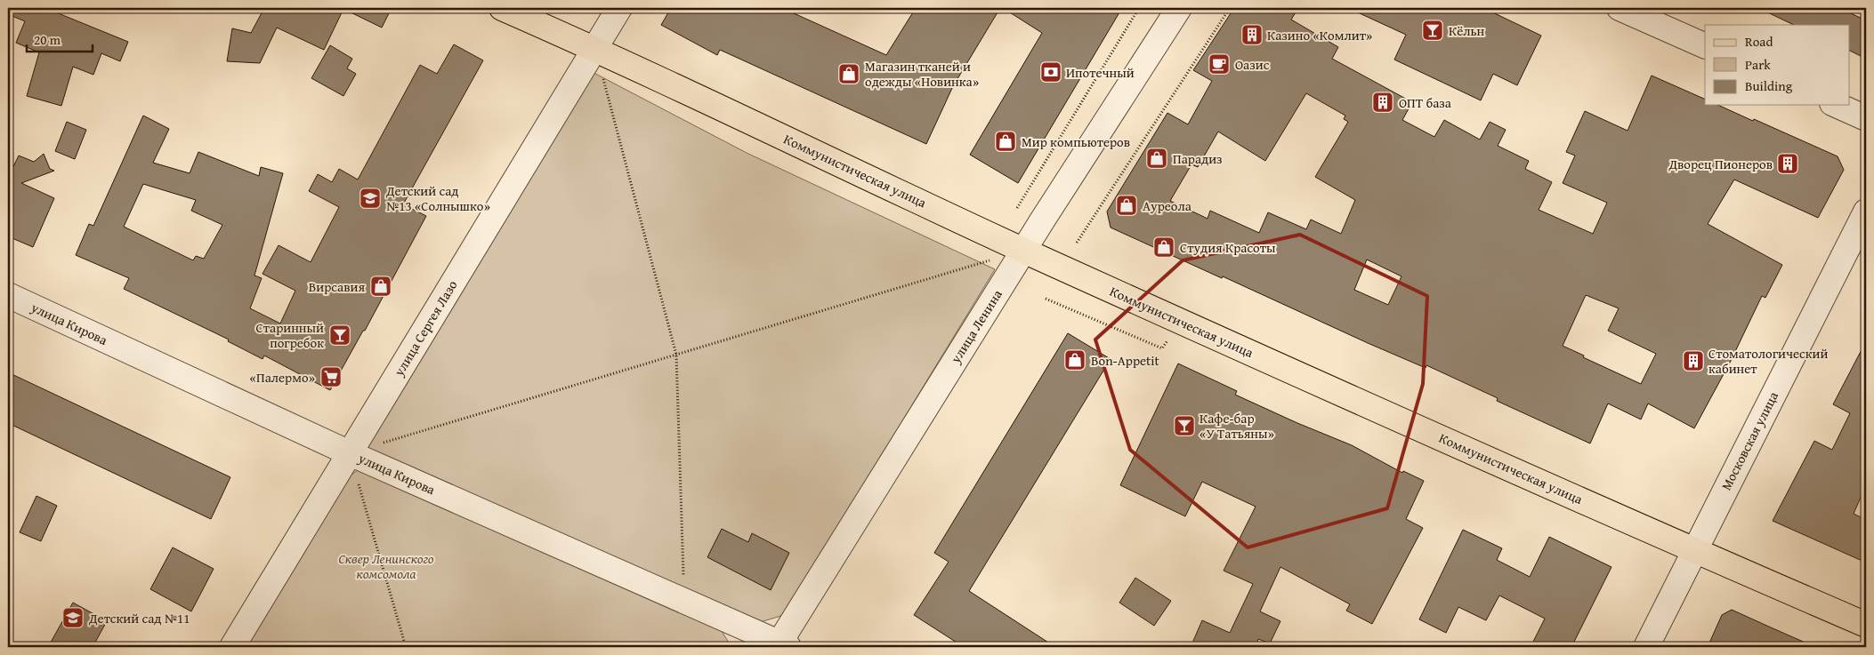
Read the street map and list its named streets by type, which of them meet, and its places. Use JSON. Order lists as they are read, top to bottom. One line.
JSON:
{"streets":{"main road":["Коммунистическая улица"],"street":["улица Кирова","улица Ленина","улица Сергея Лазо","Московская улица"]},"crossings":[["Коммунистическая улица","улица Ленина"],["Коммунистическая улица","улица Сергея Лазо"],["Коммунистическая улица","Московская улица"],["улица Кирова","улица Ленина"],["улица Кирова","улица Сергея Лазо"]],"parks":["Сквер Ленинского комсомола"],"places":{"bar":["Кёльн","Старинный погребок","Кафе-бар «У Татьяны»"],"building":["Казино «Комлит»","ОПТ база","Дворец Пионеров","Стоматологический кабинет"],"cafe":["Оазис"],"bank":["Ипотечный"],"shop":["Магазин тканей и одежды «Новинка»","Мир компьютеров","Парадиз","Ауреола","Студия Красоты","Вирсавия","Bon-Appetit"],"school or university":["Детский сад №13 «Солнышко»","Детский сад №11"],"supermarket":["«Палермо»"]},"legend":["Road","Park","Building"],"scale_bar":"20 m"}
